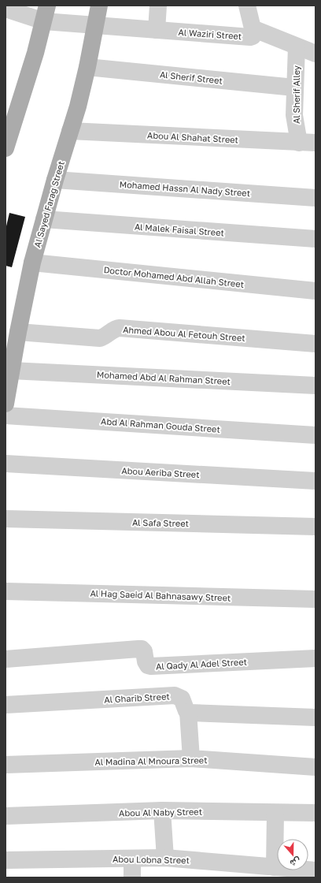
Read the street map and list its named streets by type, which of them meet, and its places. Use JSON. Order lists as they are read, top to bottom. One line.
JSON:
{"streets":{"main road":["Al Sayed Farag Street"],"street":["Al Waziri Street","Al Sherif Street","Al Sherif Alley","Abou Al Shahat Street","Mohamed Hassn Al Nady Street","Al Malek Faisal Street","Doctor Mohamed Abd Allah Street","Ahmed Abou Al Fetouh Street","Mohamed Abd Al Rahman Street","Abd Al Rahman Gouda Street","Abou Aeriba Street","Al Safa Street","Al Hag Saeid Al Bahnasawy Street","Al Qady Al Adel Street","Al Gharib Street","Al Madina Al Mnoura Street","Abou Al Naby Street","Abou Lobna Street"]},"crossings":[["Al Waziri Street","Al Sherif Alley"],["Al Waziri Street","Al Sayed Farag Street"],["Al Sherif Street","Al Sherif Alley"],["Al Sherif Street","Al Sayed Farag Street"],["Al Sherif Alley","Abou Al Shahat Street"],["Abou Al Shahat Street","Al Sayed Farag Street"],["Mohamed Hassn Al Nady Street","Al Sayed Farag Street"],["Al Sayed Farag Street","Al Malek Faisal Street"],["Al Sayed Farag Street","Doctor Mohamed Abd Allah Street"],["Al Sayed Farag Street","Ahmed Abou Al Fetouh Street"],["Al Sayed Farag Street","Mohamed Abd Al Rahman Street"]],"north":"bottom"}
